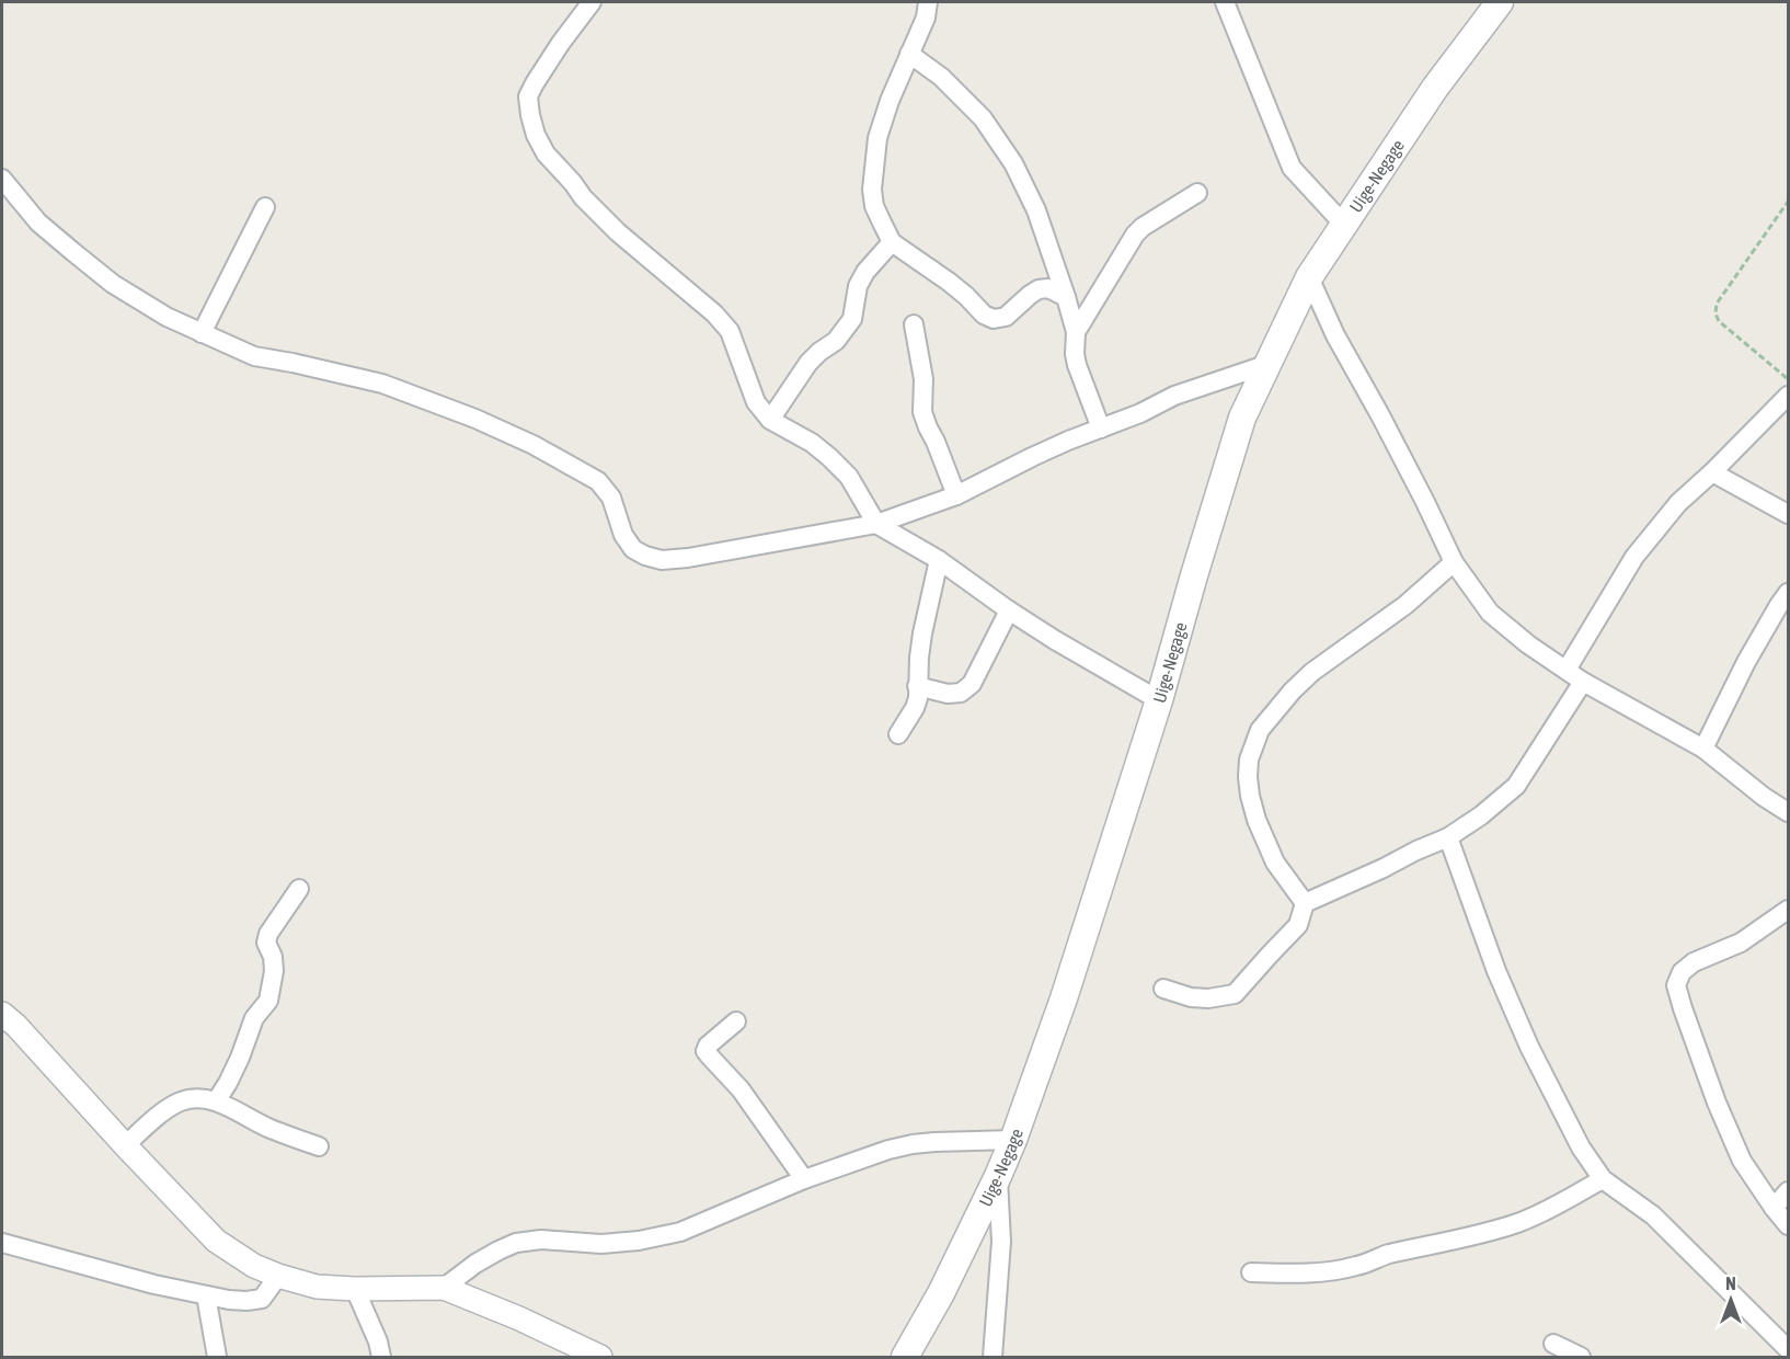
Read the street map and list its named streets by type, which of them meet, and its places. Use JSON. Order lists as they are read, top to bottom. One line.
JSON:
{"streets":{"main road":["Uige-Negage"]},"north":"top"}
